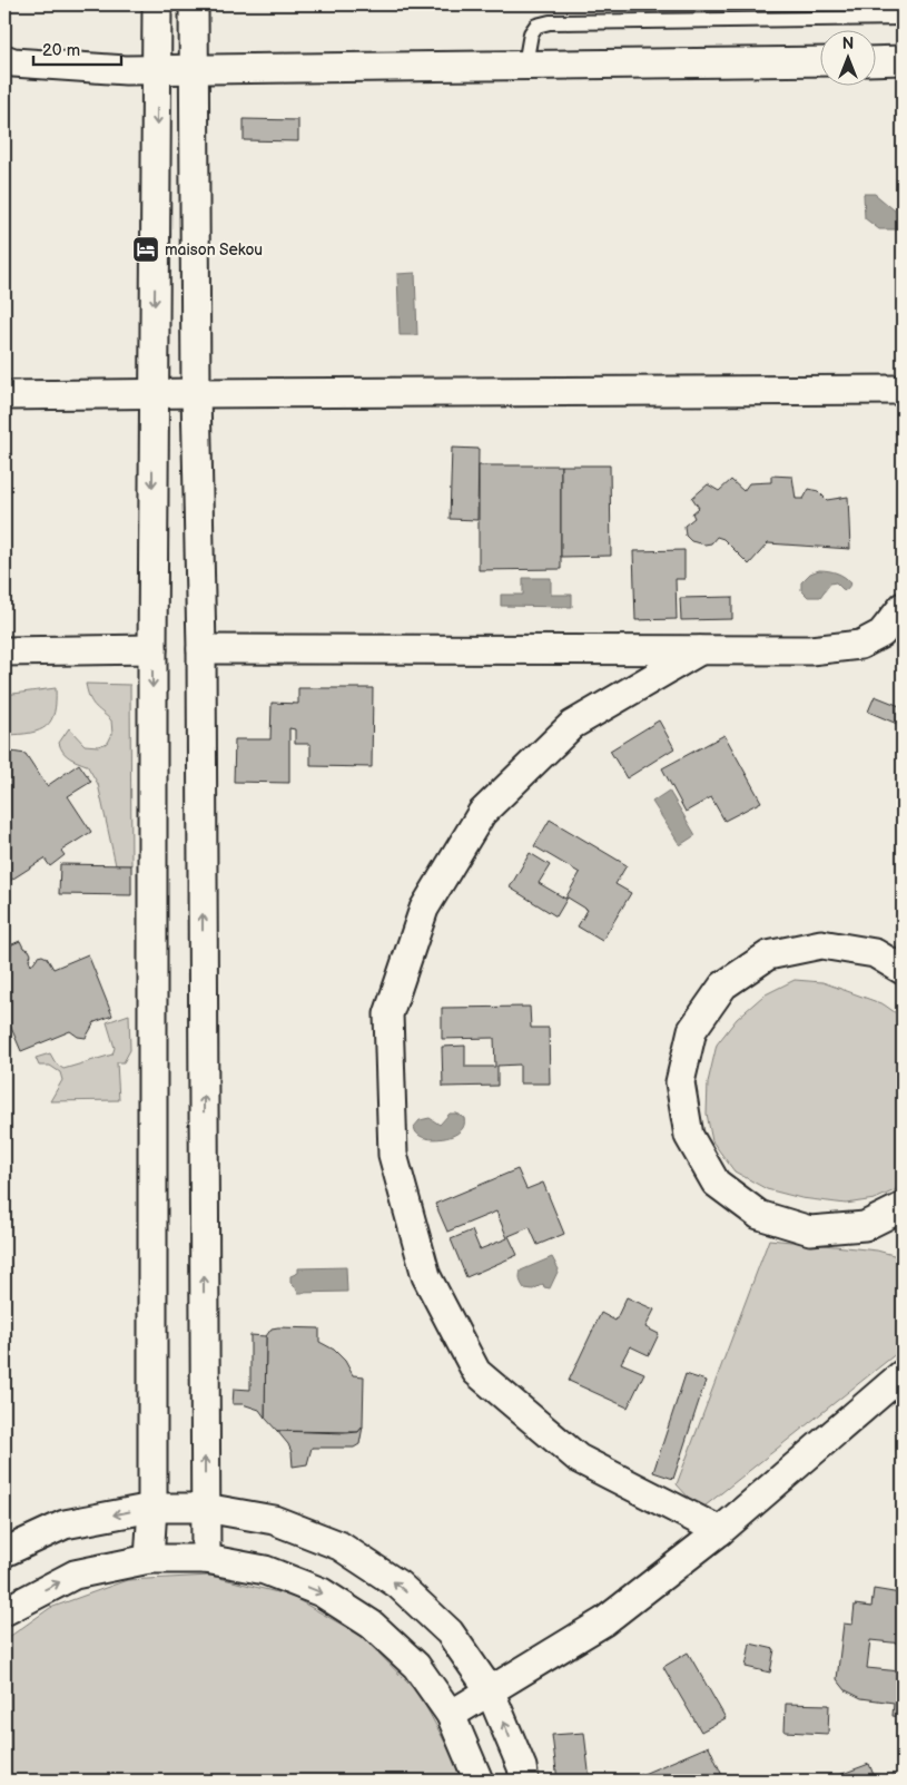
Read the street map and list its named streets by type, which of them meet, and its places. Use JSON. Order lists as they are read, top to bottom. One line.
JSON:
{"places":{"hotel":["maison Sekou"]},"scale_bar":"20 m","north":"top"}
